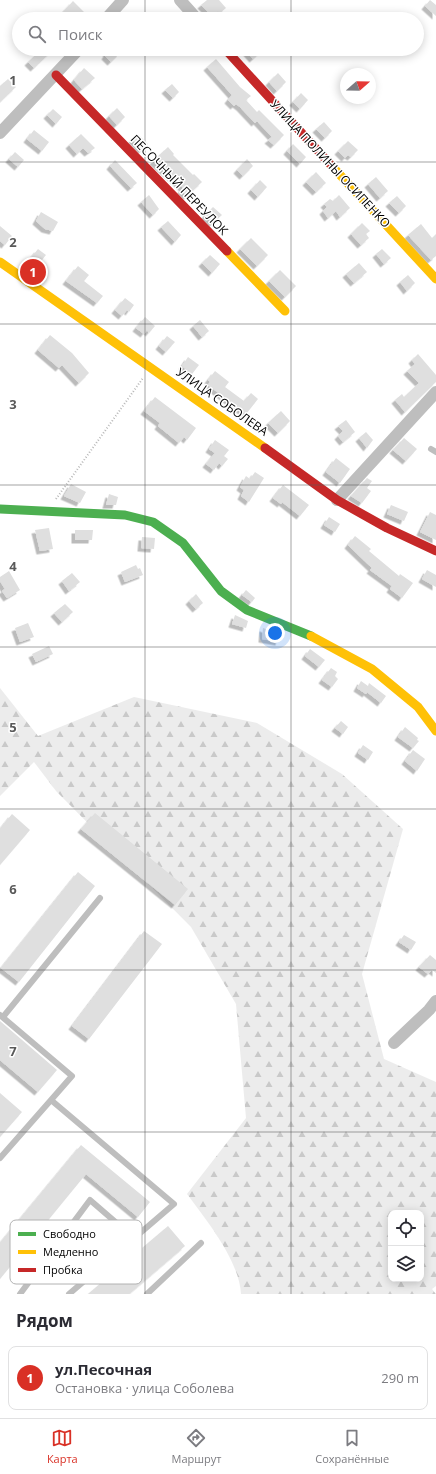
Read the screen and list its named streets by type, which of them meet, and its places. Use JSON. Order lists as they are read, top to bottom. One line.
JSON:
{"streets":{"street":["УЛИЦА ПОЛИНЫ ОСИПЕНКО","ПЕСОЧНЫЙ ПЕРЕУЛОК","УЛИЦА СОБОЛЕВА"]},"legend":["Свободно","Медленно","Пробка"],"north":"right","page":{"search":"Поиск","pins":"1","heading":"Рядом","list":[{"mark":"1","name":"ул.Песочная","note":"Остановка · улица Соболева","value":"290 m"}],"nav":["Карта","Маршрут","Сохранённые"]},"grid":{"rows":["1","2","3","4","5","6","7"]}}
